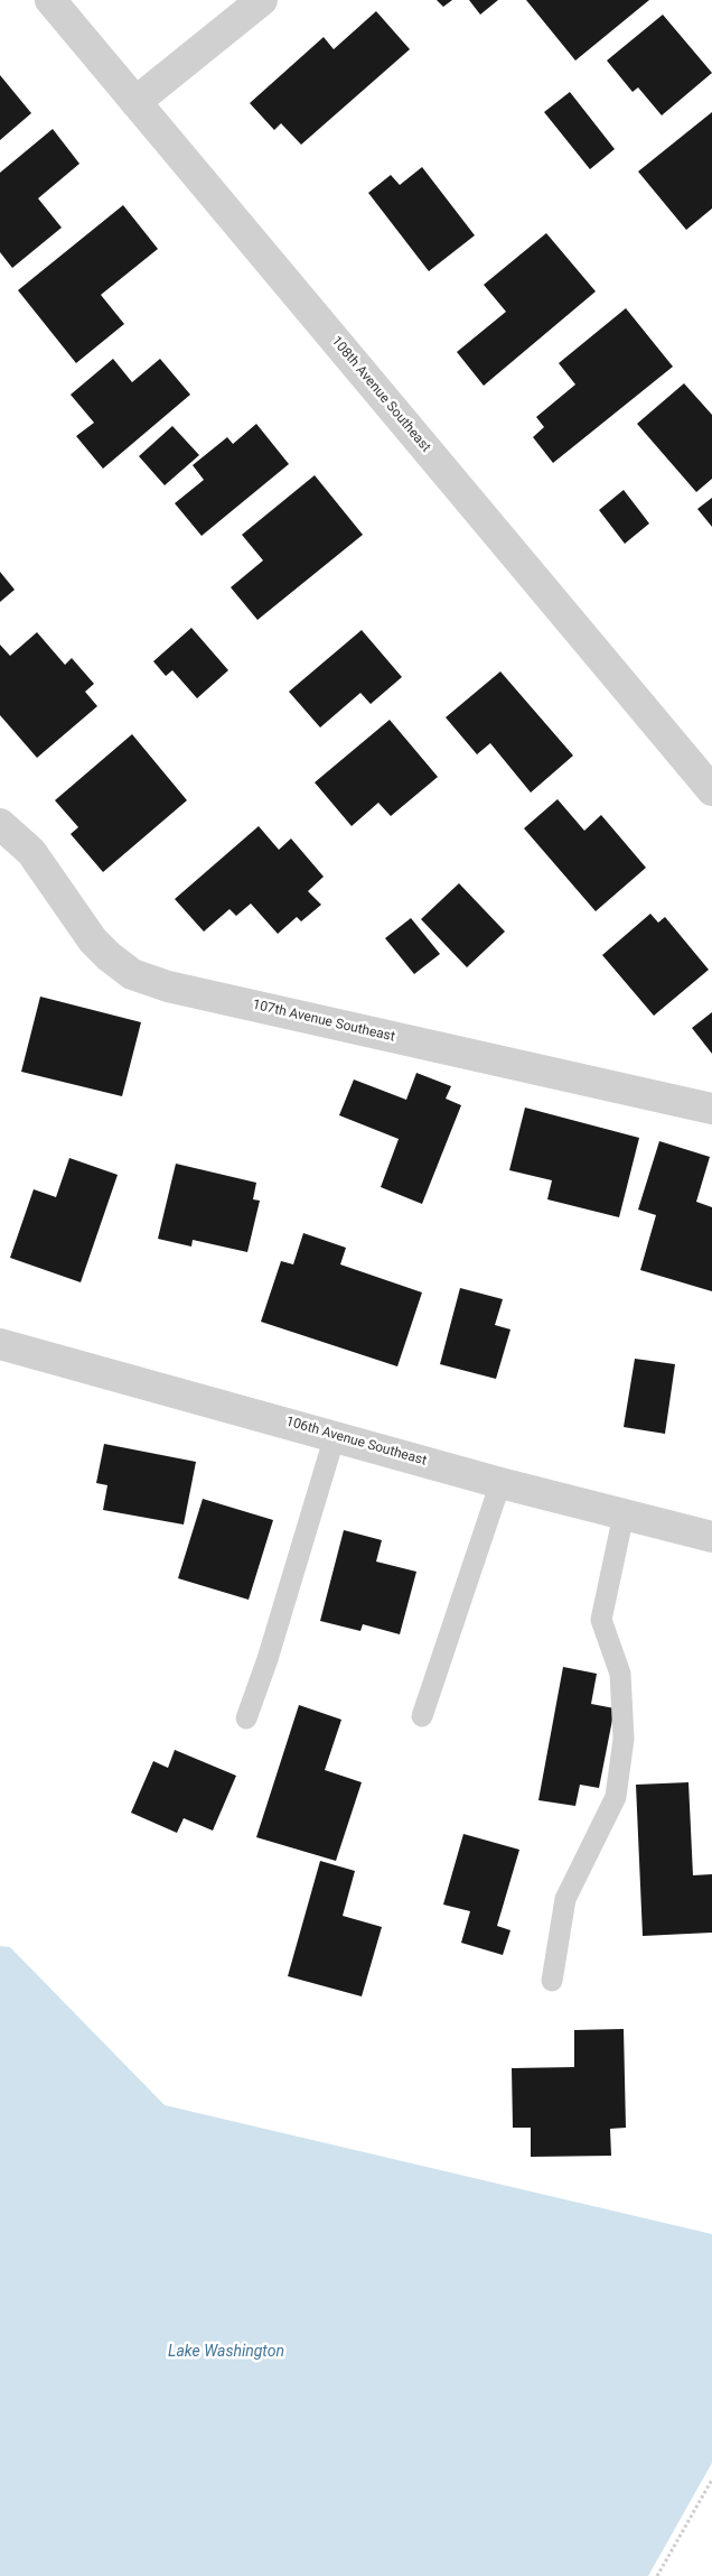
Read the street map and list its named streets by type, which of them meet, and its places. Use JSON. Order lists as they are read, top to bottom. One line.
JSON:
{"streets":{"street":["108th Avenue Southeast","107th Avenue Southeast","106th Avenue Southeast"]},"water":["Lake Washington"]}
